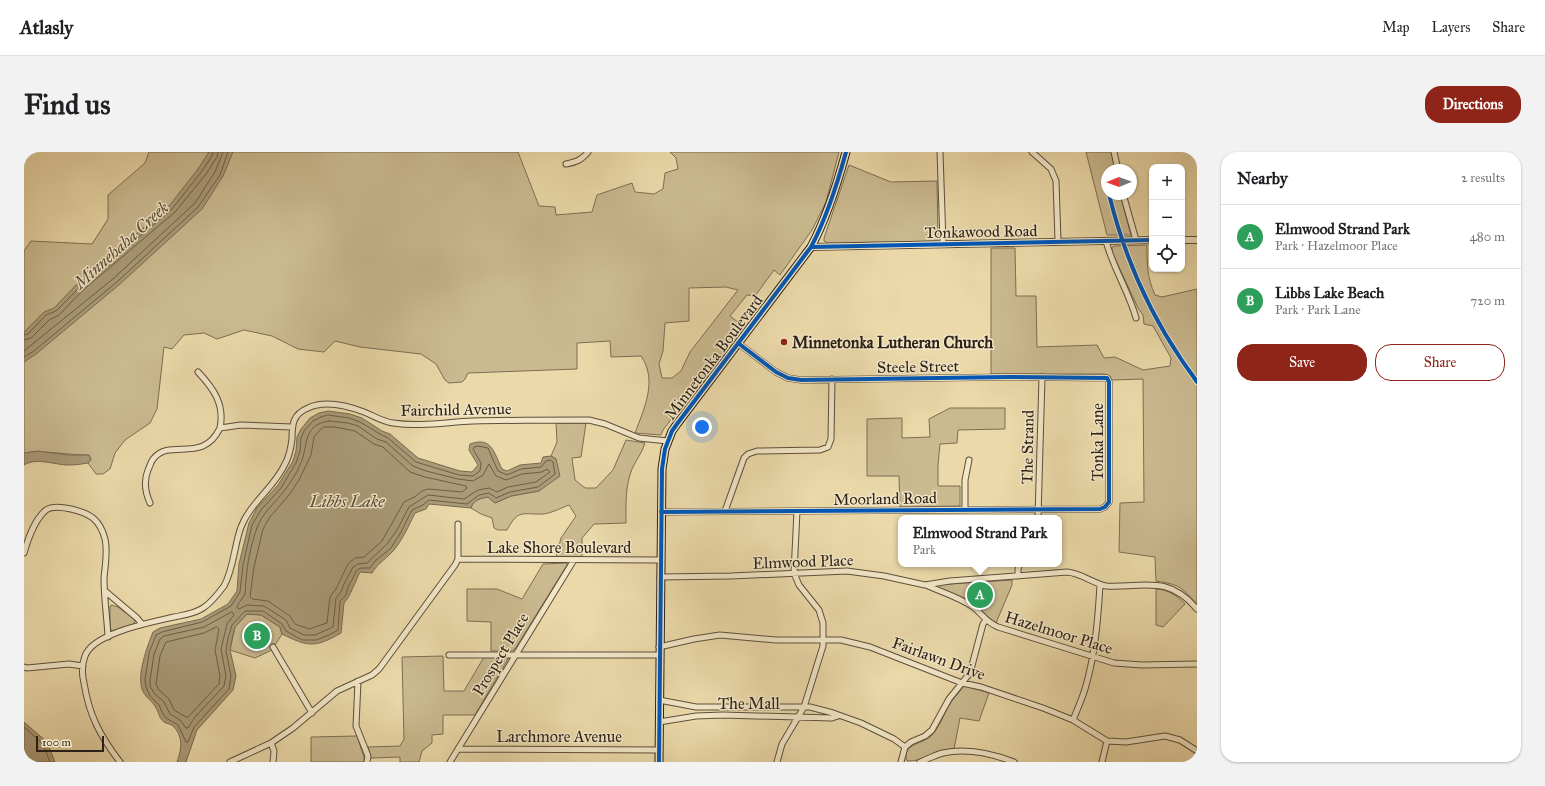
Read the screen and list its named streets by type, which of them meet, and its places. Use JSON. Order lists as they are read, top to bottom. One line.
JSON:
{"streets":{"main road":["Minnetonka Boulevard"],"street":["Tonkawood Road","Steele Street","Fairchild Avenue","Tonka Lane","The Strand","Moorland Road","Lake Shore Boulevard","Elmwood Place","Hazelmoor Place","Prospect Place","Fairlawn Drive","The Mall","Larchmore Avenue"]},"crossings":[["Tonkawood Road","Minnetonka Boulevard"],["Minnetonka Boulevard","Steele Street"],["Minnetonka Boulevard","Fairchild Avenue"],["Minnetonka Boulevard","Moorland Road"],["Minnetonka Boulevard","Lake Shore Boulevard"],["Minnetonka Boulevard","Elmwood Place"],["Minnetonka Boulevard","Fairlawn Drive"],["Minnetonka Boulevard","The Mall"],["Minnetonka Boulevard","Larchmore Avenue"],["Steele Street","Tonka Lane"],["Steele Street","The Strand"],["Tonka Lane","Moorland Road"],["The Strand","Moorland Road"],["Lake Shore Boulevard","Prospect Place"],["Elmwood Place","Hazelmoor Place"],["Prospect Place","Fairlawn Drive"],["Prospect Place","Larchmore Avenue"]],"water":["Minnehaha Creek","Libbs Lake"],"places":["Minnetonka Lutheran Church"],"scale_bar":"100 m","north":"left","page":{"header":"Atlasly","nav":["Map","Layers","Share"],"buttons":["Directions",["Save","Share"]],"title":"Find us","heading":["Nearby","2 results"],"map_buttons":["+","−"],"list":[{"mark":"A","name":"Elmwood Strand Park","note":"Park · Hazelmoor Place","value":"480 m"},{"mark":"B","name":"Libbs Lake Beach","note":"Park · Park Lane","value":"720 m"}],"popup":["Elmwood Strand Park","Park"],"pins":["A","B"],"scale":"100 m"}}
